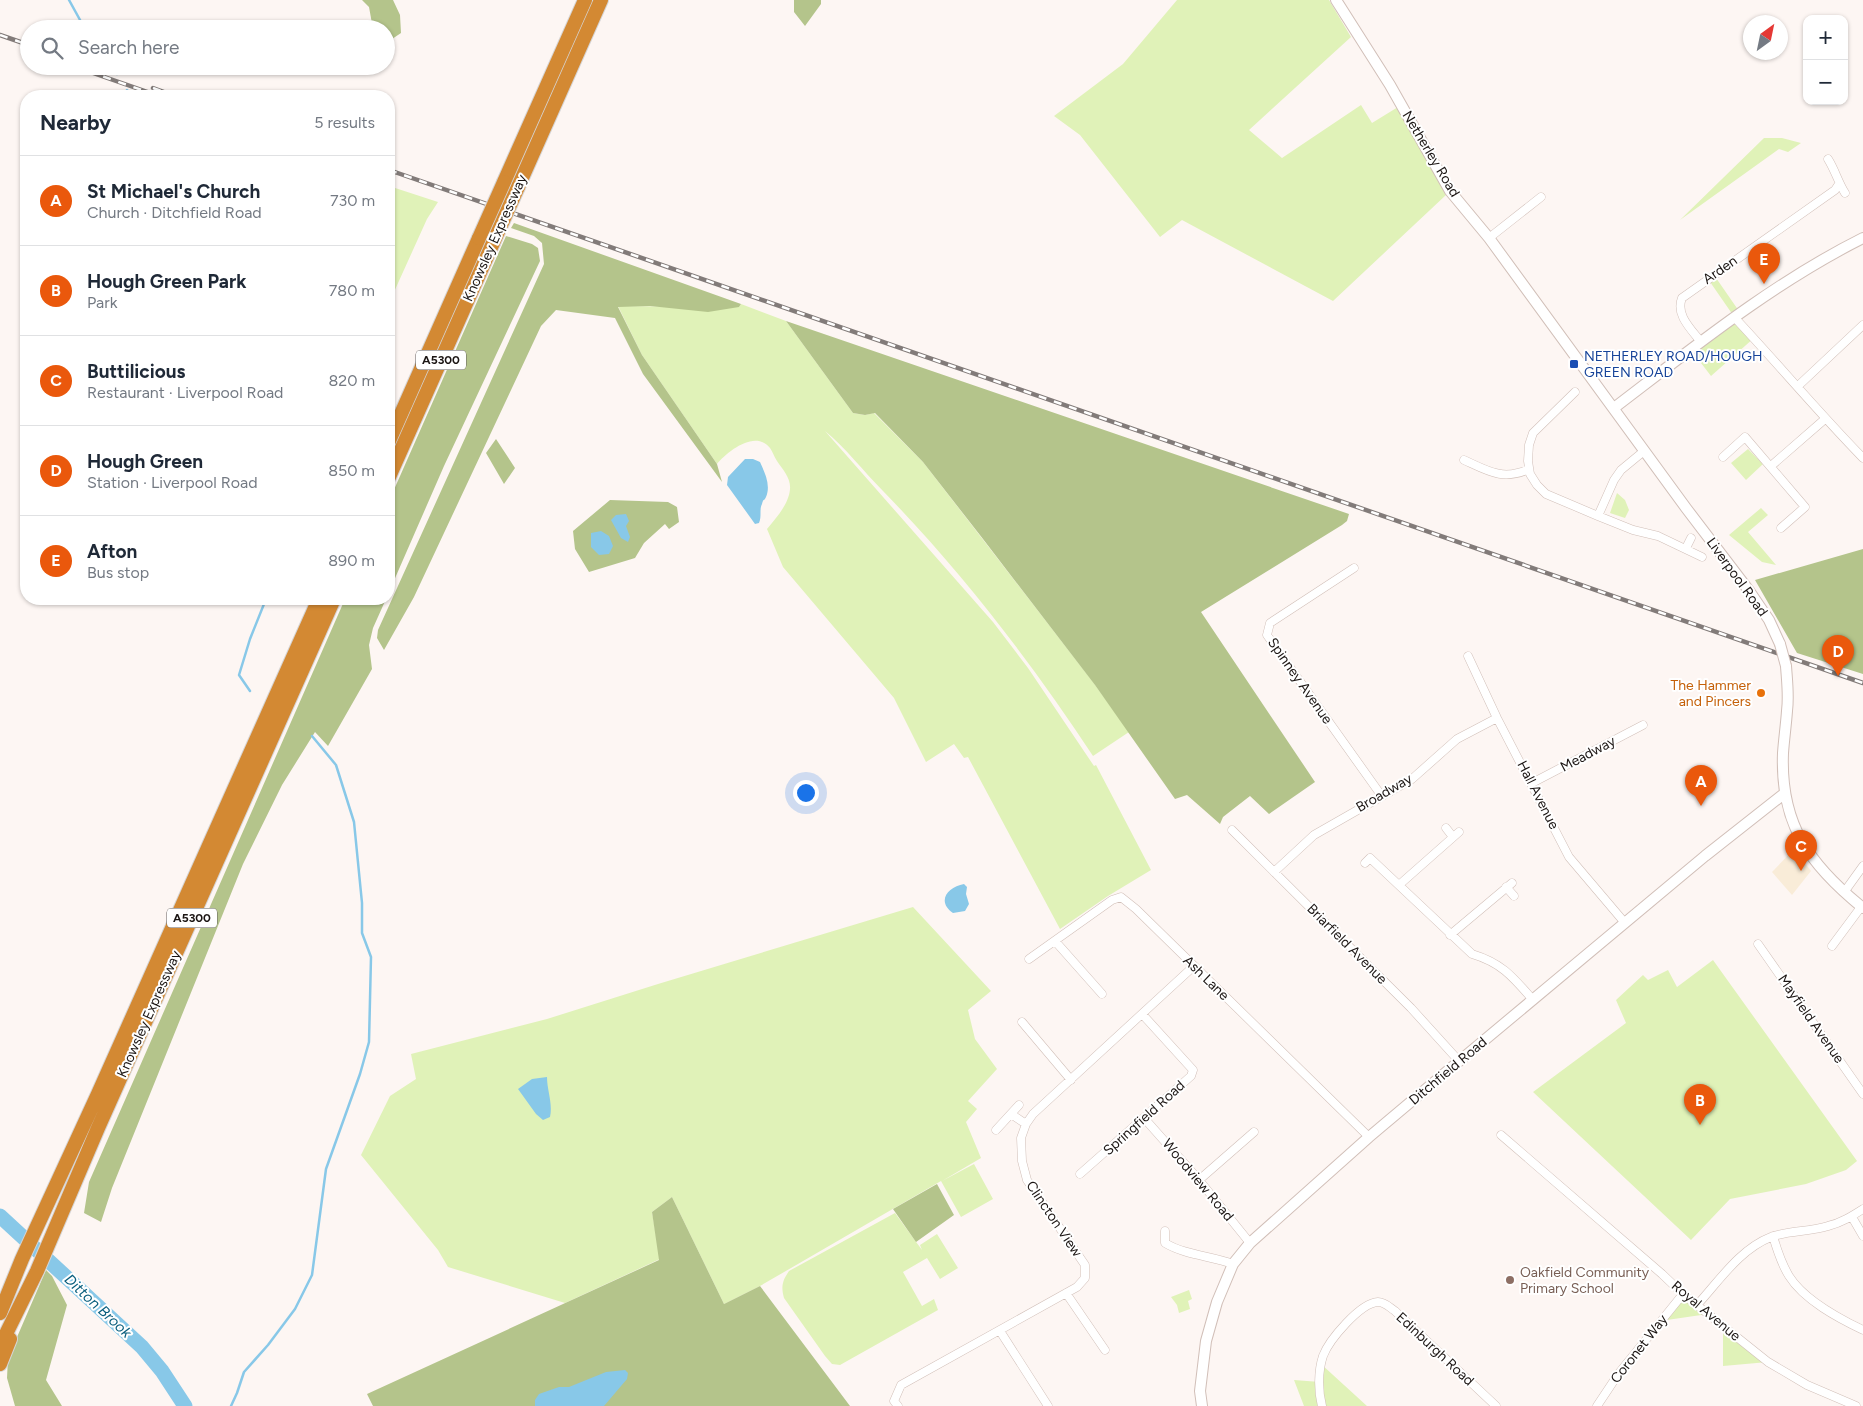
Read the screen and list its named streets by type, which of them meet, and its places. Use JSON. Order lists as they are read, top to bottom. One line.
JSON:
{"streets":{"highway":["Knowsley Expressway","A5300"],"street":["Netherley Road","Arden","Liverpool Road","Spinney Avenue","Meadway","Broadway","Hall Avenue","Briarfield Avenue","Ash Lane","Mayfield Avenue","Ditchfield Road","Springfield Road","Woodview Road","Clincton View","Royal Avenue","Edinburgh Road","Coronet Way"]},"crossings":[["Netherley Road","Liverpool Road"],["Liverpool Road","Ditchfield Road"],["Spinney Avenue","Broadway"],["Meadway","Hall Avenue"],["Broadway","Hall Avenue"],["Broadway","Briarfield Avenue"],["Hall Avenue","Ditchfield Road"],["Briarfield Avenue","Ditchfield Road"],["Ash Lane","Ditchfield Road"],["Ditchfield Road","Woodview Road"],["Springfield Road","Woodview Road"],["Royal Avenue","Coronet Way"]],"water":["Ditton Brook"],"places":{"transit":["NETHERLEY ROAD/HOUGH GREEN ROAD"],"other":["The Hammer and Pincers","Oakfield Community Primary School"]},"north":"top right","page":{"map_buttons":["+","−"],"search":"Search here","heading":["Nearby","5 results"],"list":[{"mark":"A","name":"St Michael's Church","note":"Church · Ditchfield Road","value":"730 m"},{"mark":"B","name":"Hough Green Park","note":"Park","value":"780 m"},{"mark":"C","name":"Buttilicious","note":"Restaurant · Liverpool Road","value":"820 m"},{"mark":"D","name":"Hough Green","note":"Station · Liverpool Road","value":"850 m"},{"mark":"E","name":"Afton","note":"Bus stop","value":"890 m"}],"pins":["E","D","A","C","B"]}}
